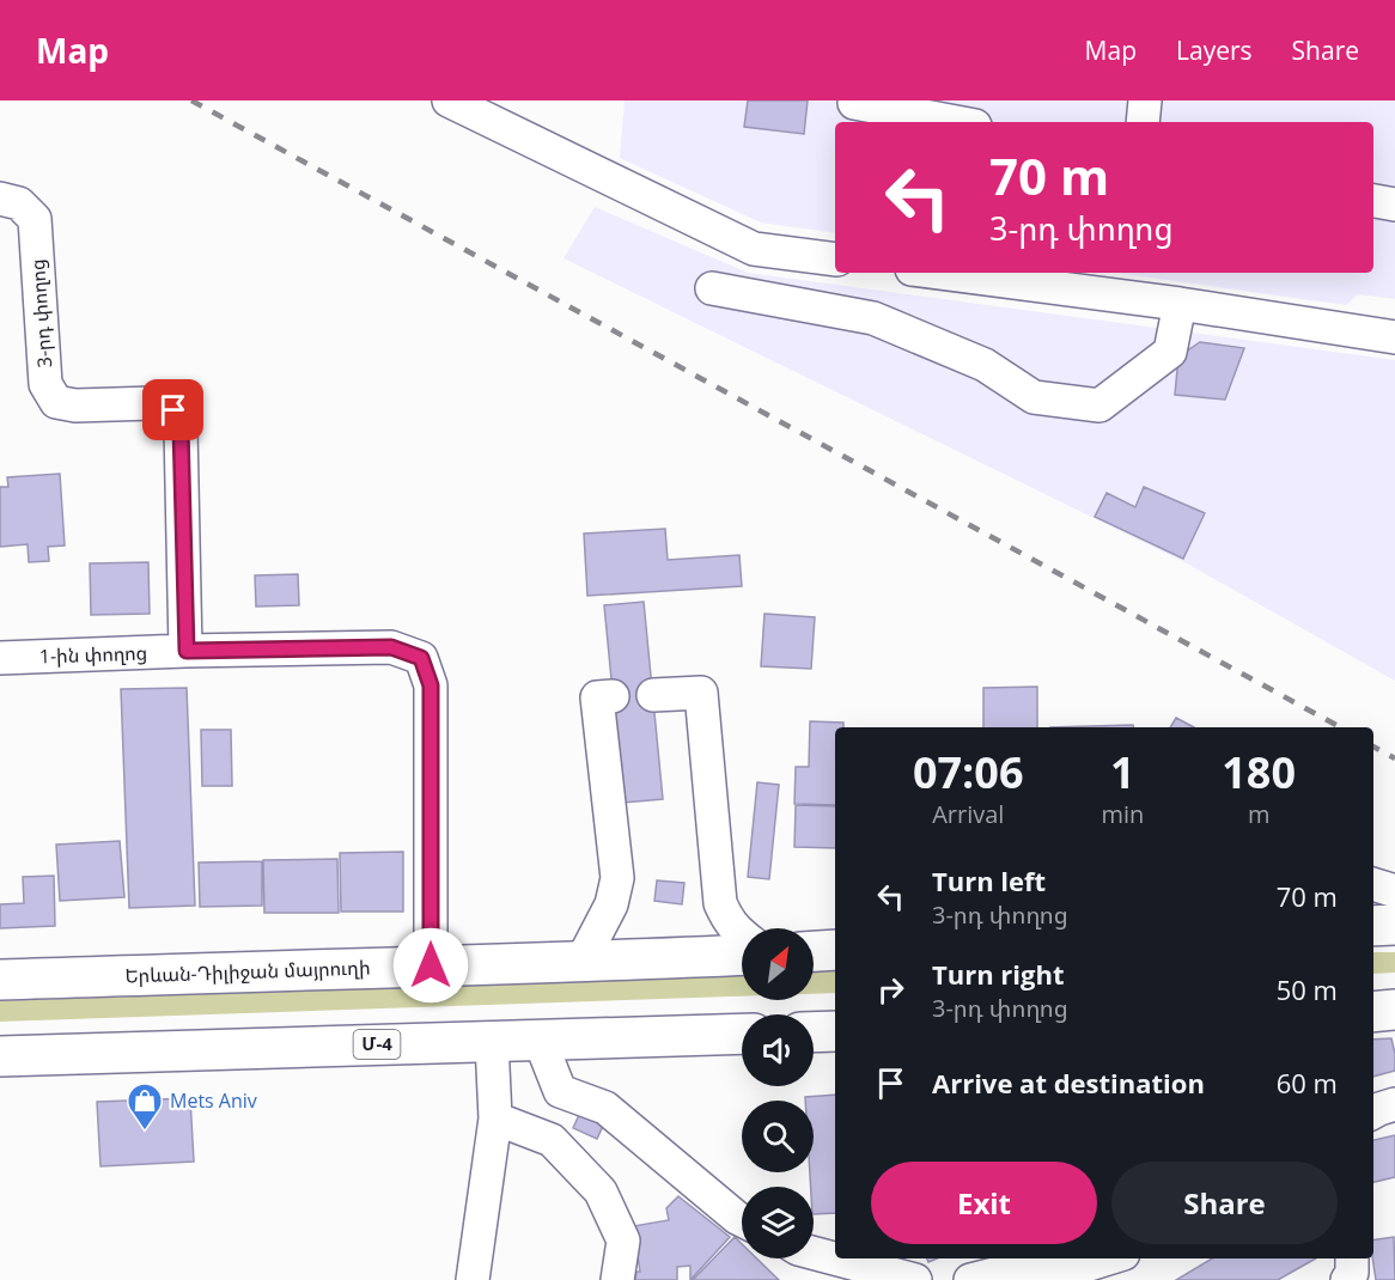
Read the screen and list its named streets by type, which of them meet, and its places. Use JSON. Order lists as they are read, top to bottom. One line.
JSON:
{"streets":{"highway":["Երևան-Դիլիջան մայրուղի","Մ-4"],"street":["3-րդ փողոց","1-ին փողոց"]},"crossings":[["3-րդ փողոց","1-ին փողոց"]],"places":{"shop":["Mets Aniv"]},"north":"top right","page":{"header":"Map","nav":["Map","Layers","Share"],"turn":["70 m","3-րդ փողոց"],"eta":["07:06","Arrival","1","min","180","m"],"list":[{"name":"Turn left","note":"3-րդ փողոց","value":"70 m"},{"name":"Turn right","note":"3-րդ փողոց","value":"50 m"},{"name":"Arrive at destination","value":"60 m"}],"buttons":["Exit","Share"]}}
